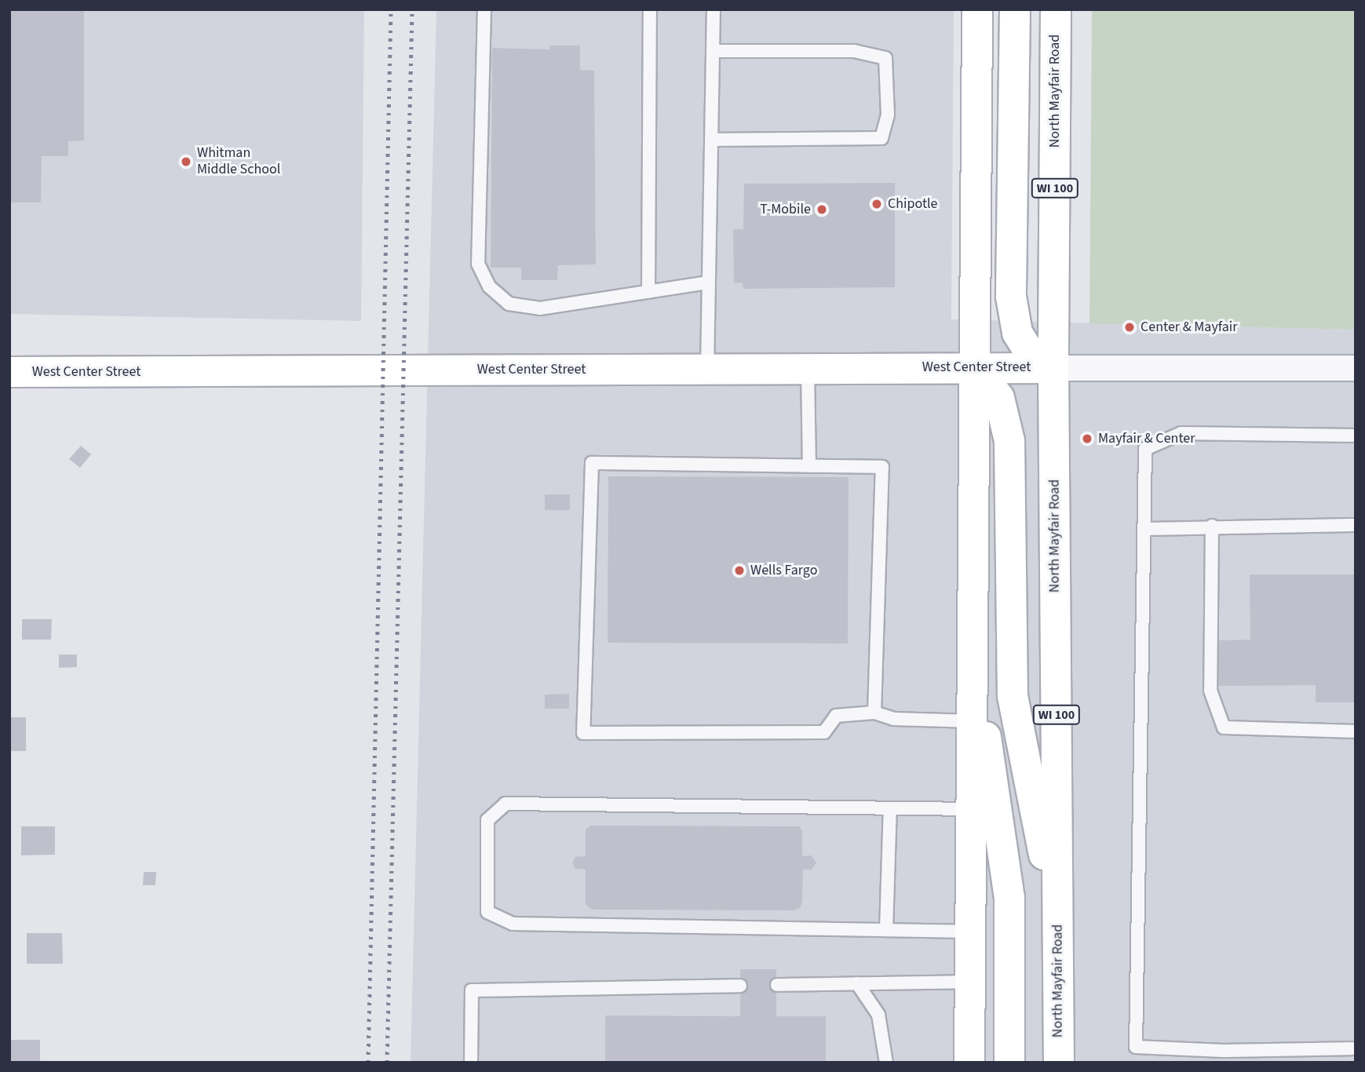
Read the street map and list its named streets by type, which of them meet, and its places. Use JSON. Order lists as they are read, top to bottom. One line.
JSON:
{"streets":{"main road":["North Mayfair Road","WI 100","West Center Street"]},"crossings":[["North Mayfair Road","West Center Street"]],"places":["Whitman Middle School","Chipotle","T-Mobile","Center & Mayfair","Mayfair & Center","Wells Fargo"]}
